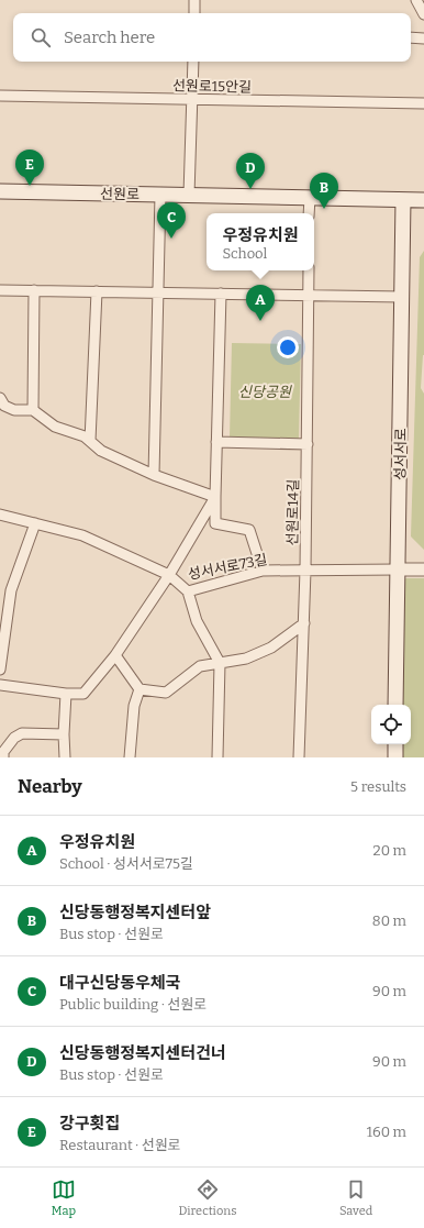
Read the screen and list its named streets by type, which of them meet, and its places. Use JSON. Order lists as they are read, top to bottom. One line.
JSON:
{"streets":{"main road":["선원로","성서서로"],"street":["선원로15안길","선원로14길","성서서로73길"]},"crossings":[["선원로","성서서로"],["성서서로","성서서로73길"],["선원로14길","성서서로73길"]],"parks":["신당공원"],"page":{"search":"Search here","pins":["E","D","B","C","A"],"popup":["우정유치원","School"],"heading":["Nearby","5 results"],"list":[{"mark":"A","name":"우정유치원","note":"School · 성서서로75길","value":"20 m"},{"mark":"B","name":"신당동행정복지센터앞","note":"Bus stop · 선원로","value":"80 m"},{"mark":"C","name":"대구신당동우체국","note":"Public building · 선원로","value":"90 m"},{"mark":"D","name":"신당동행정복지센터건너","note":"Bus stop · 선원로","value":"90 m"},{"mark":"E","name":"강구횟집","note":"Restaurant · 선원로","value":"160 m"}],"nav":["Map","Directions","Saved"]}}
